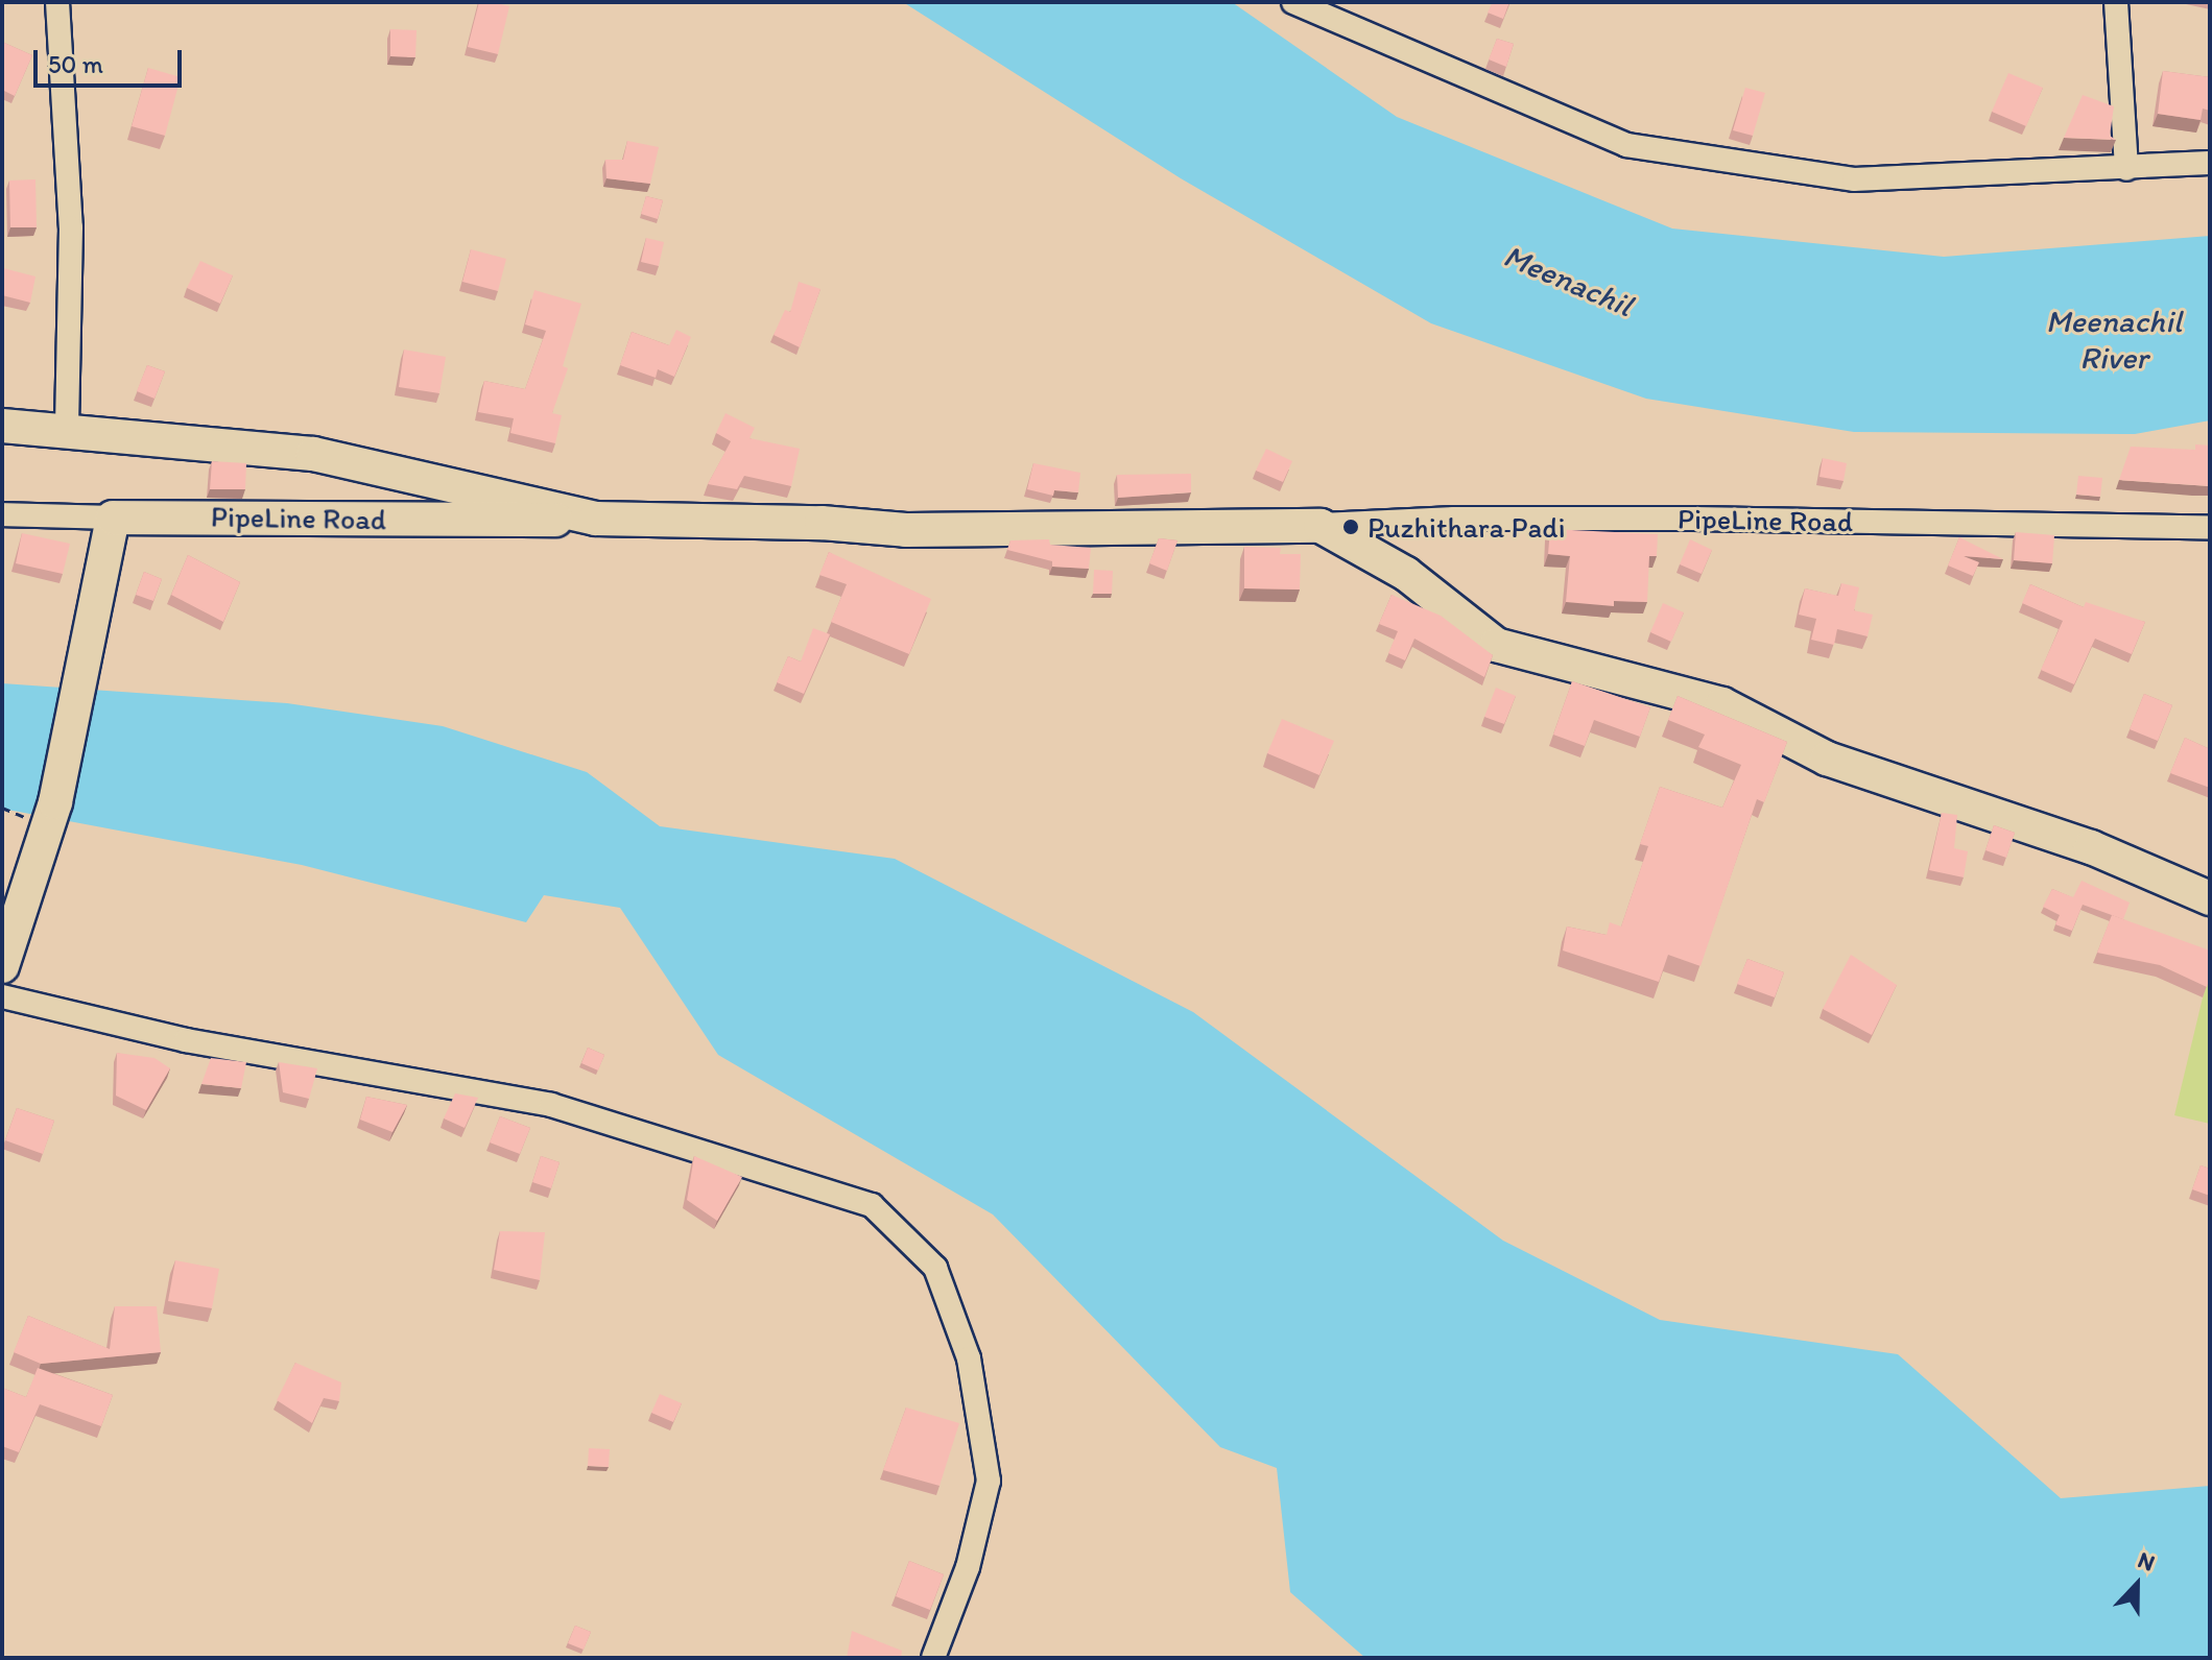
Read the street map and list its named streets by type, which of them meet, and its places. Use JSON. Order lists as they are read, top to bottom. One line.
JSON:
{"streets":{"main road":["PipeLine Road"]},"water":["Meenachil","Meenachil River"],"places":["Puzhithara Padi"],"scale_bar":"50 m","north":"top"}
